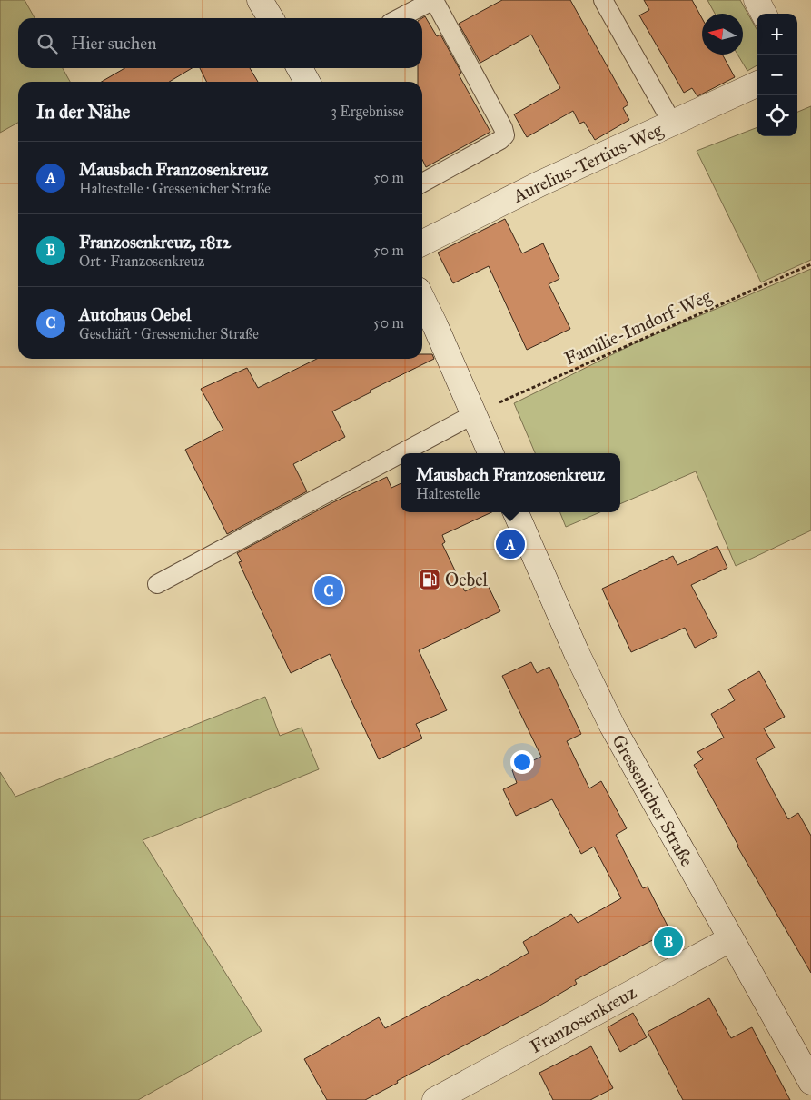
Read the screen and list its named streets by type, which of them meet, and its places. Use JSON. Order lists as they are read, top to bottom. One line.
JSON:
{"streets":{"main road":["Aurelius-Tertius-Weg","Gressenicher Straße","Franzosenkreuz"],"path":["Familie-Imdorf-Weg"]},"crossings":[["Gressenicher Straße","Franzosenkreuz"]],"places":{"fuel station":["Oebel"]},"north":"left","page":{"map_buttons":["+","−"],"search":"Hier suchen","heading":["In der Nähe","3 Ergebnisse"],"list":[{"mark":"A","name":"Mausbach Franzosenkreuz","note":"Haltestelle · Gressenicher Straße","value":"50 m"},{"mark":"B","name":"Franzosenkreuz, 1812","note":"Ort · Franzosenkreuz","value":"50 m"},{"mark":"C","name":"Autohaus Oebel","note":"Geschäft · Gressenicher Straße","value":"50 m"}],"popup":["Mausbach Franzosenkreuz","Haltestelle"],"pins":["A","C","B"]}}
